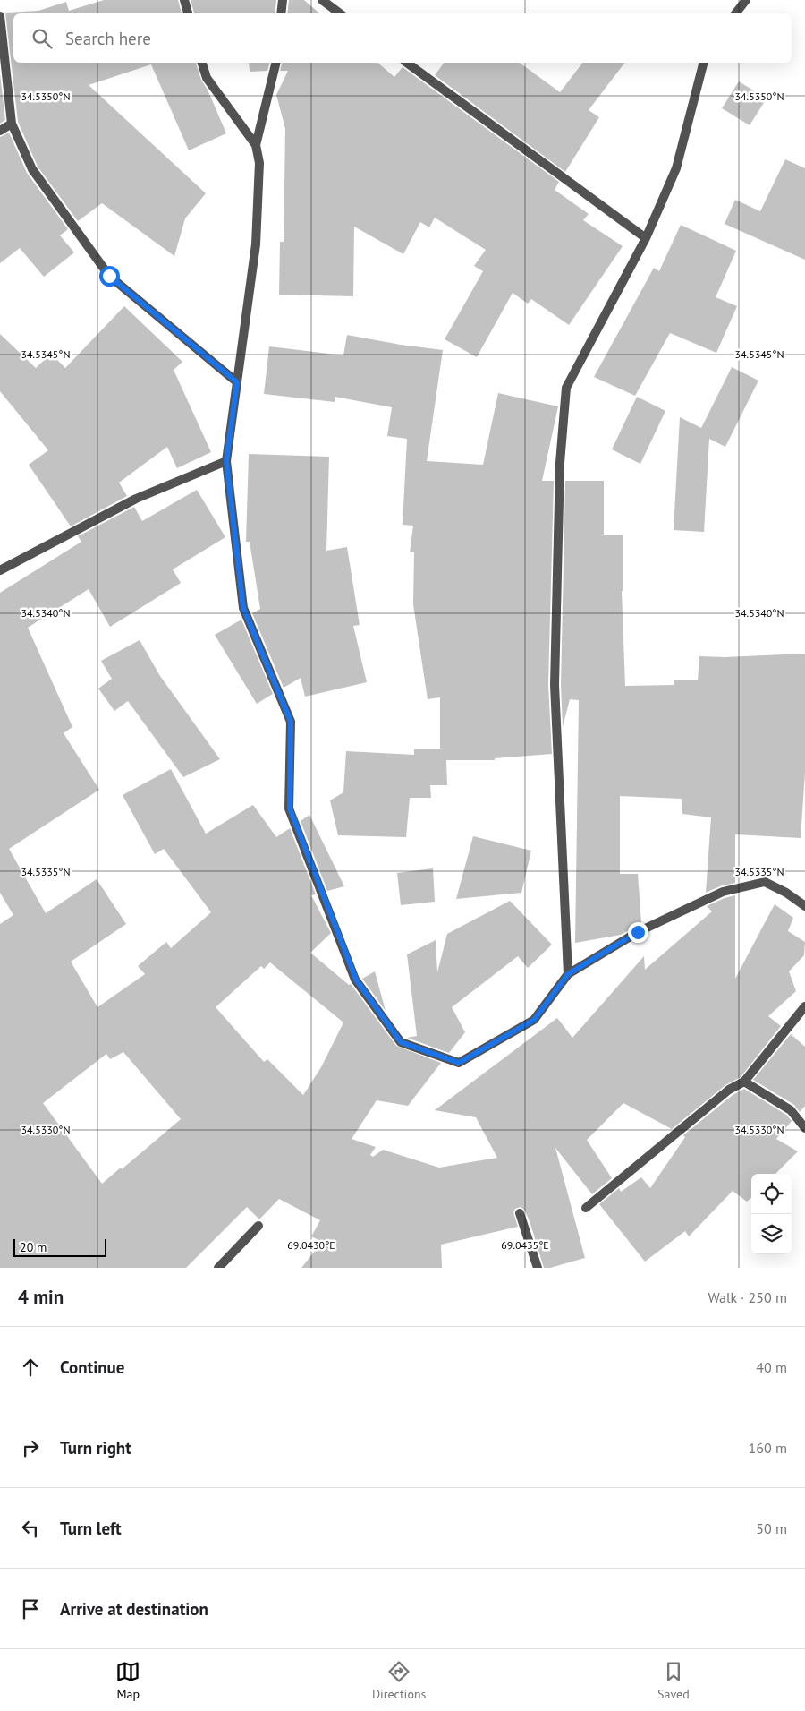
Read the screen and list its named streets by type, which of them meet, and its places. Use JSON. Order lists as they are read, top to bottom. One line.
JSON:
{"scale_bar":"20 m","page":{"search":"Search here","scale":"20 m","heading":["4 min","Walk · 250 m"],"list":[["Continue","40 m"],["Turn right","160 m"],["Turn left","50 m"],"Arrive at destination"],"nav":["Map","Directions","Saved"]},"coordinates":["34.5350°N","34.5345°N","34.5340°N","34.5335°N","34.5330°N","69.0430°E","69.0435°E"]}
